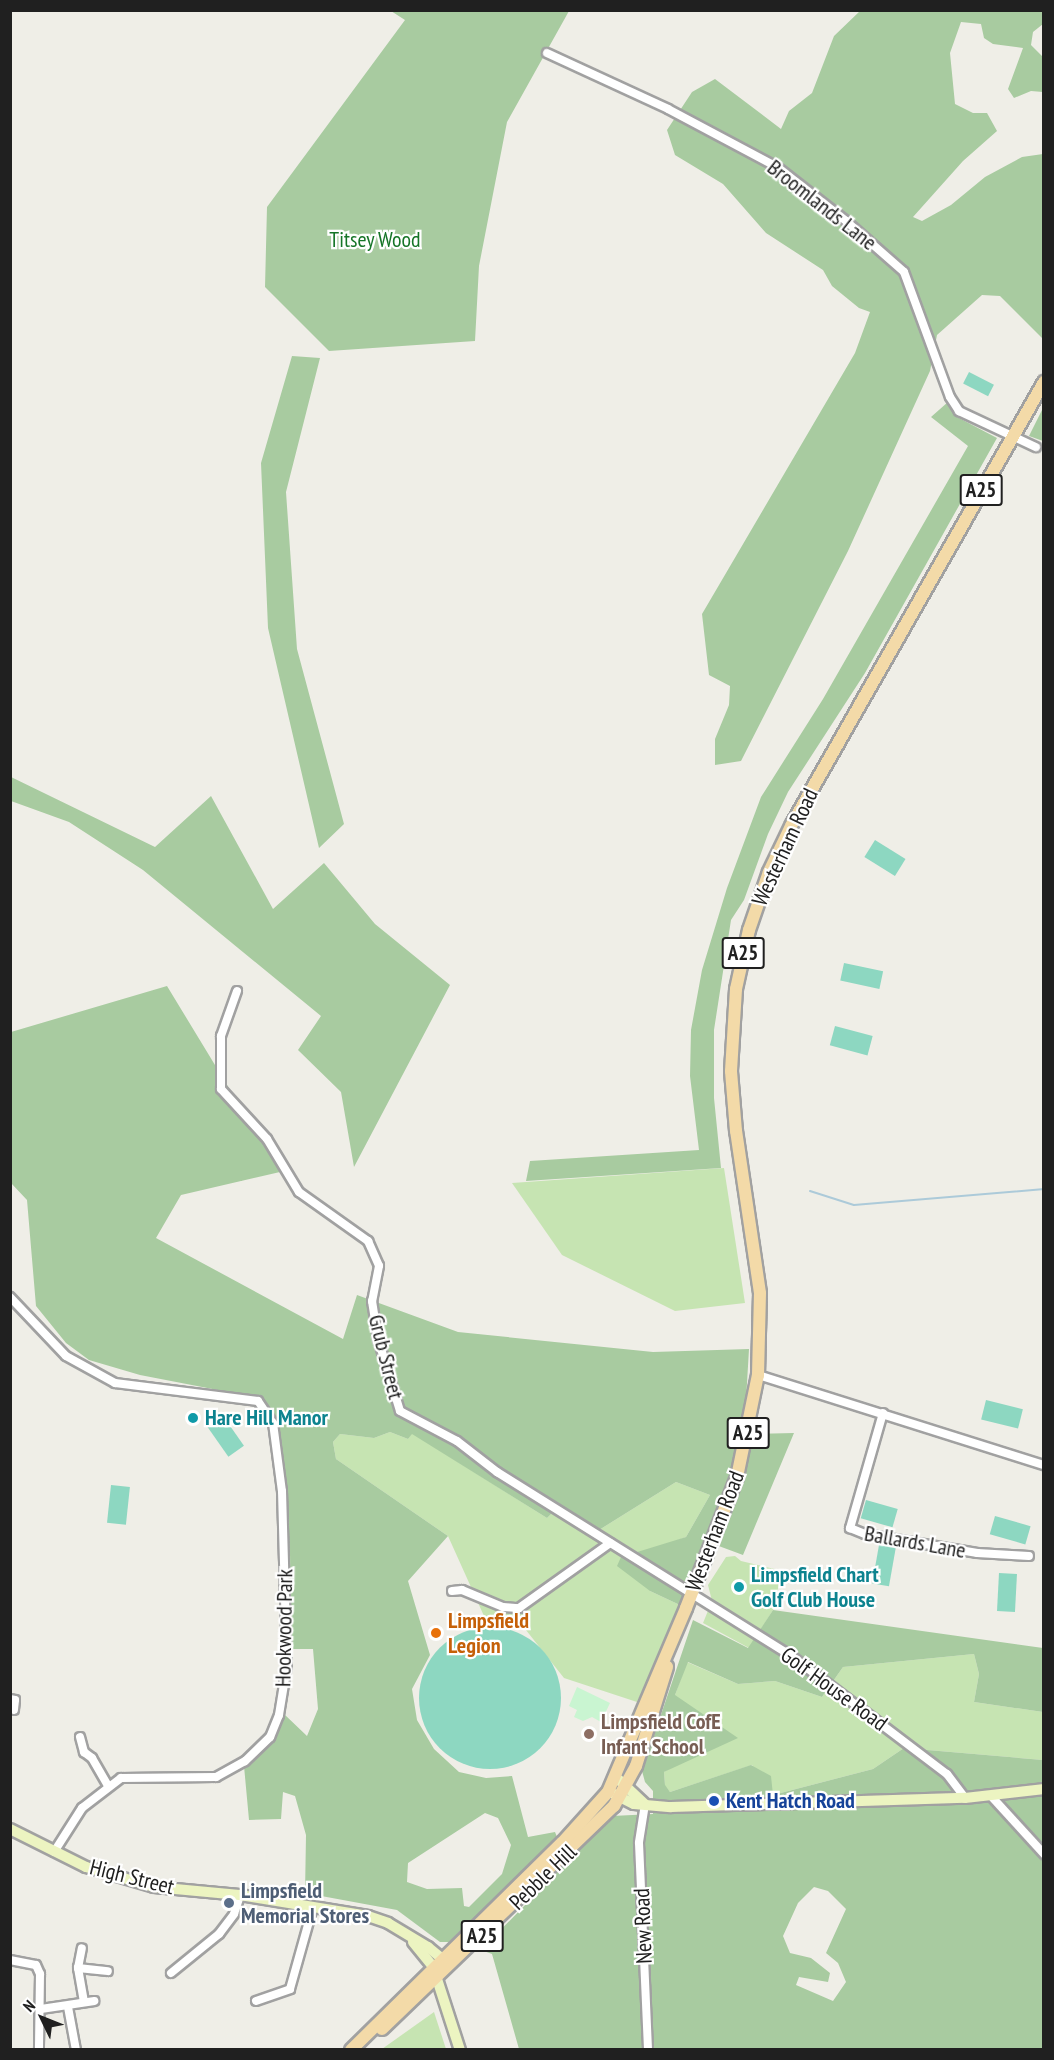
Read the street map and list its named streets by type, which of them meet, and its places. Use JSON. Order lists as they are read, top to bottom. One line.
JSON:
{"streets":{"main road":["A25","Westerham Road","High Street","Pebble Hill"],"street":["Broomlands Lane","Grub Street","Ballards Lane","Hookwood Park","Golf House Road","New Road"]},"crossings":[["Broomlands Lane","Westerham Road"],["A25","High Street"],["A25","Pebble Hill"],["Westerham Road","Grub Street"],["Westerham Road","Golf House Road"],["Westerham Road","Pebble Hill"],["Grub Street","Golf House Road"],["Hookwood Park","High Street"],["High Street","Pebble Hill"]],"parks":["Titsey Wood"],"places":["Hare Hill Manor","Limpsfield Chart Golf Club House","Limpsfield Legion","Limpsfield CofE Infant School","Kent Hatch Road","Limpsfield Memorial Stores"],"north":"top left"}
